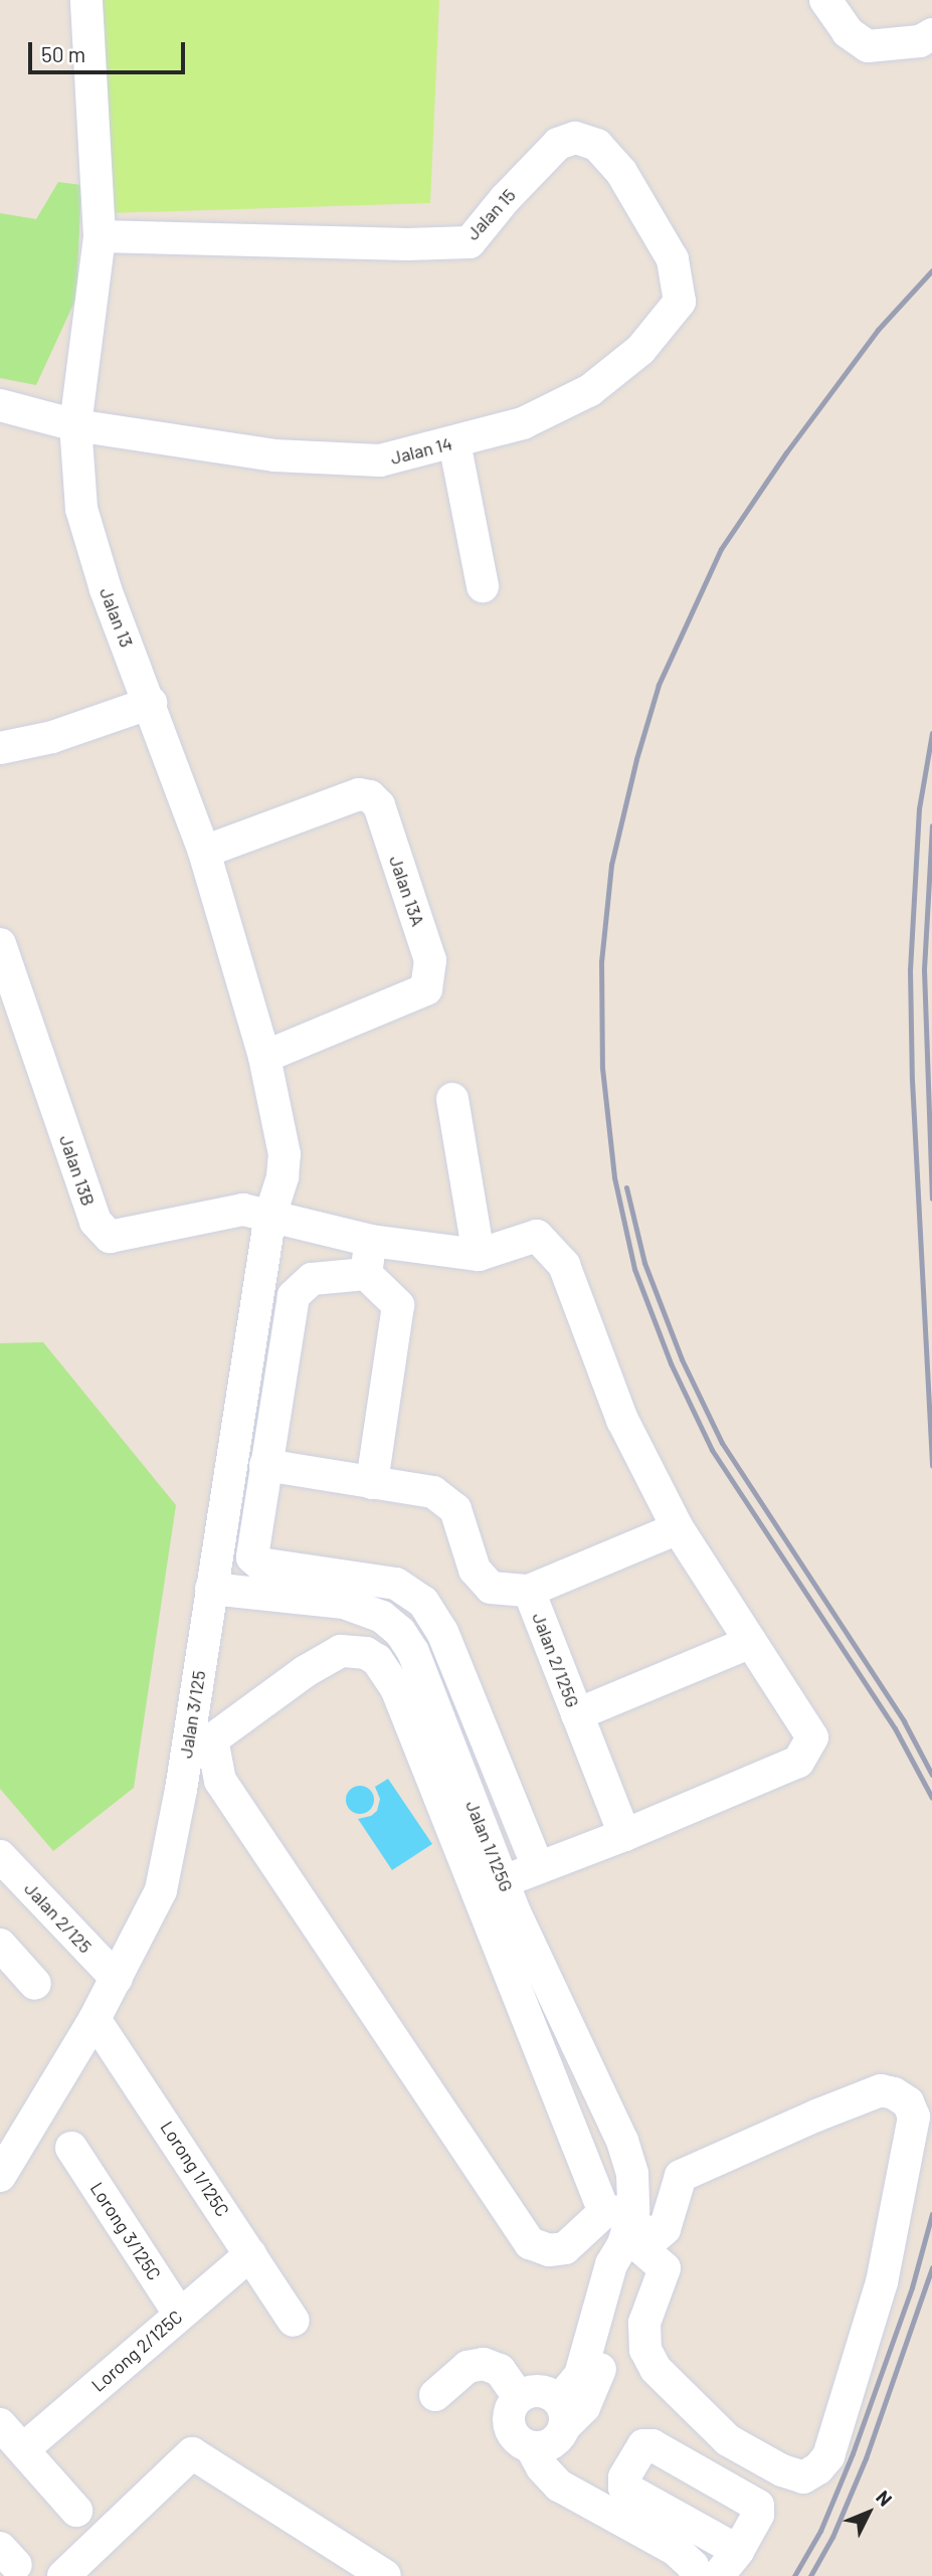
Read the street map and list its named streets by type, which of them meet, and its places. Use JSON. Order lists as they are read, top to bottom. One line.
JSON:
{"streets":{"street":["Jalan 15","Jalan 14","Jalan 13","Jalan 13A","Jalan 13B","Jalan 2/125G","Jalan 3/125","Jalan 1/125G","Jalan 2/125","Lorong 1/125C","Lorong 3/125C","Lorong 2/125C"]},"crossings":[["Jalan 15","Jalan 14"],["Jalan 15","Jalan 13"],["Jalan 14","Jalan 13"],["Jalan 13","Jalan 13A"],["Jalan 13","Jalan 13B"],["Jalan 13","Jalan 3/125"],["Jalan 13B","Jalan 3/125"],["Jalan 3/125","Jalan 1/125G"],["Jalan 3/125","Jalan 2/125"],["Jalan 3/125","Lorong 1/125C"],["Lorong 1/125C","Lorong 2/125C"],["Lorong 3/125C","Lorong 2/125C"]],"scale_bar":"50 m","north":"top right"}
